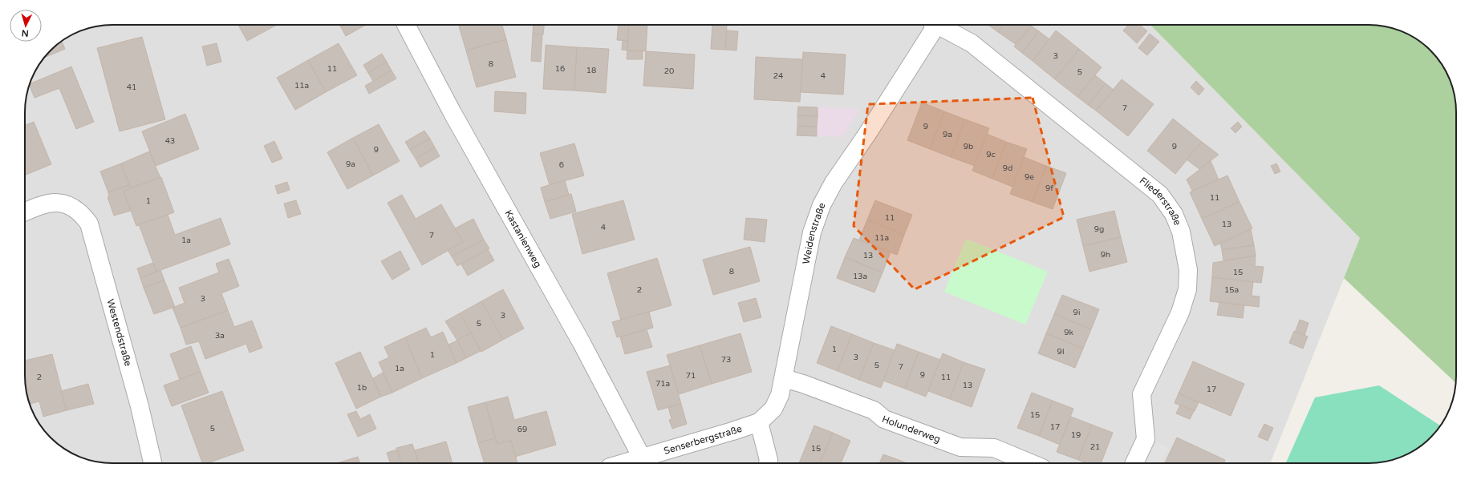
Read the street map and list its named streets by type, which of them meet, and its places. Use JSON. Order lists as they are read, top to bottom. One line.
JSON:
{"streets":{"street":["Fliederstraße","Weidenstraße","Kastanienweg","Westendstraße","Holunderweg","Senserbergstraße"]},"crossings":[["Weidenstraße","Holunderweg"],["Weidenstraße","Senserbergstraße"],["Kastanienweg","Senserbergstraße"]],"house_numbers":["3","8","11","16","18","20","5","24","4","11a","41","7","9","9a","43","9b","9","9","9c","9a","6","9d","9e","9f","11","1","11","13","4","9g","7","11a","1a","9h","13","8","15","13a","2","15a","3","9i","3","5","9k","3a","1","9l","1","3","73","5","7","1a","9","71","2","11","71a","13","1b","17","15","17","5","69","19","21","15"],"north":"bottom"}
